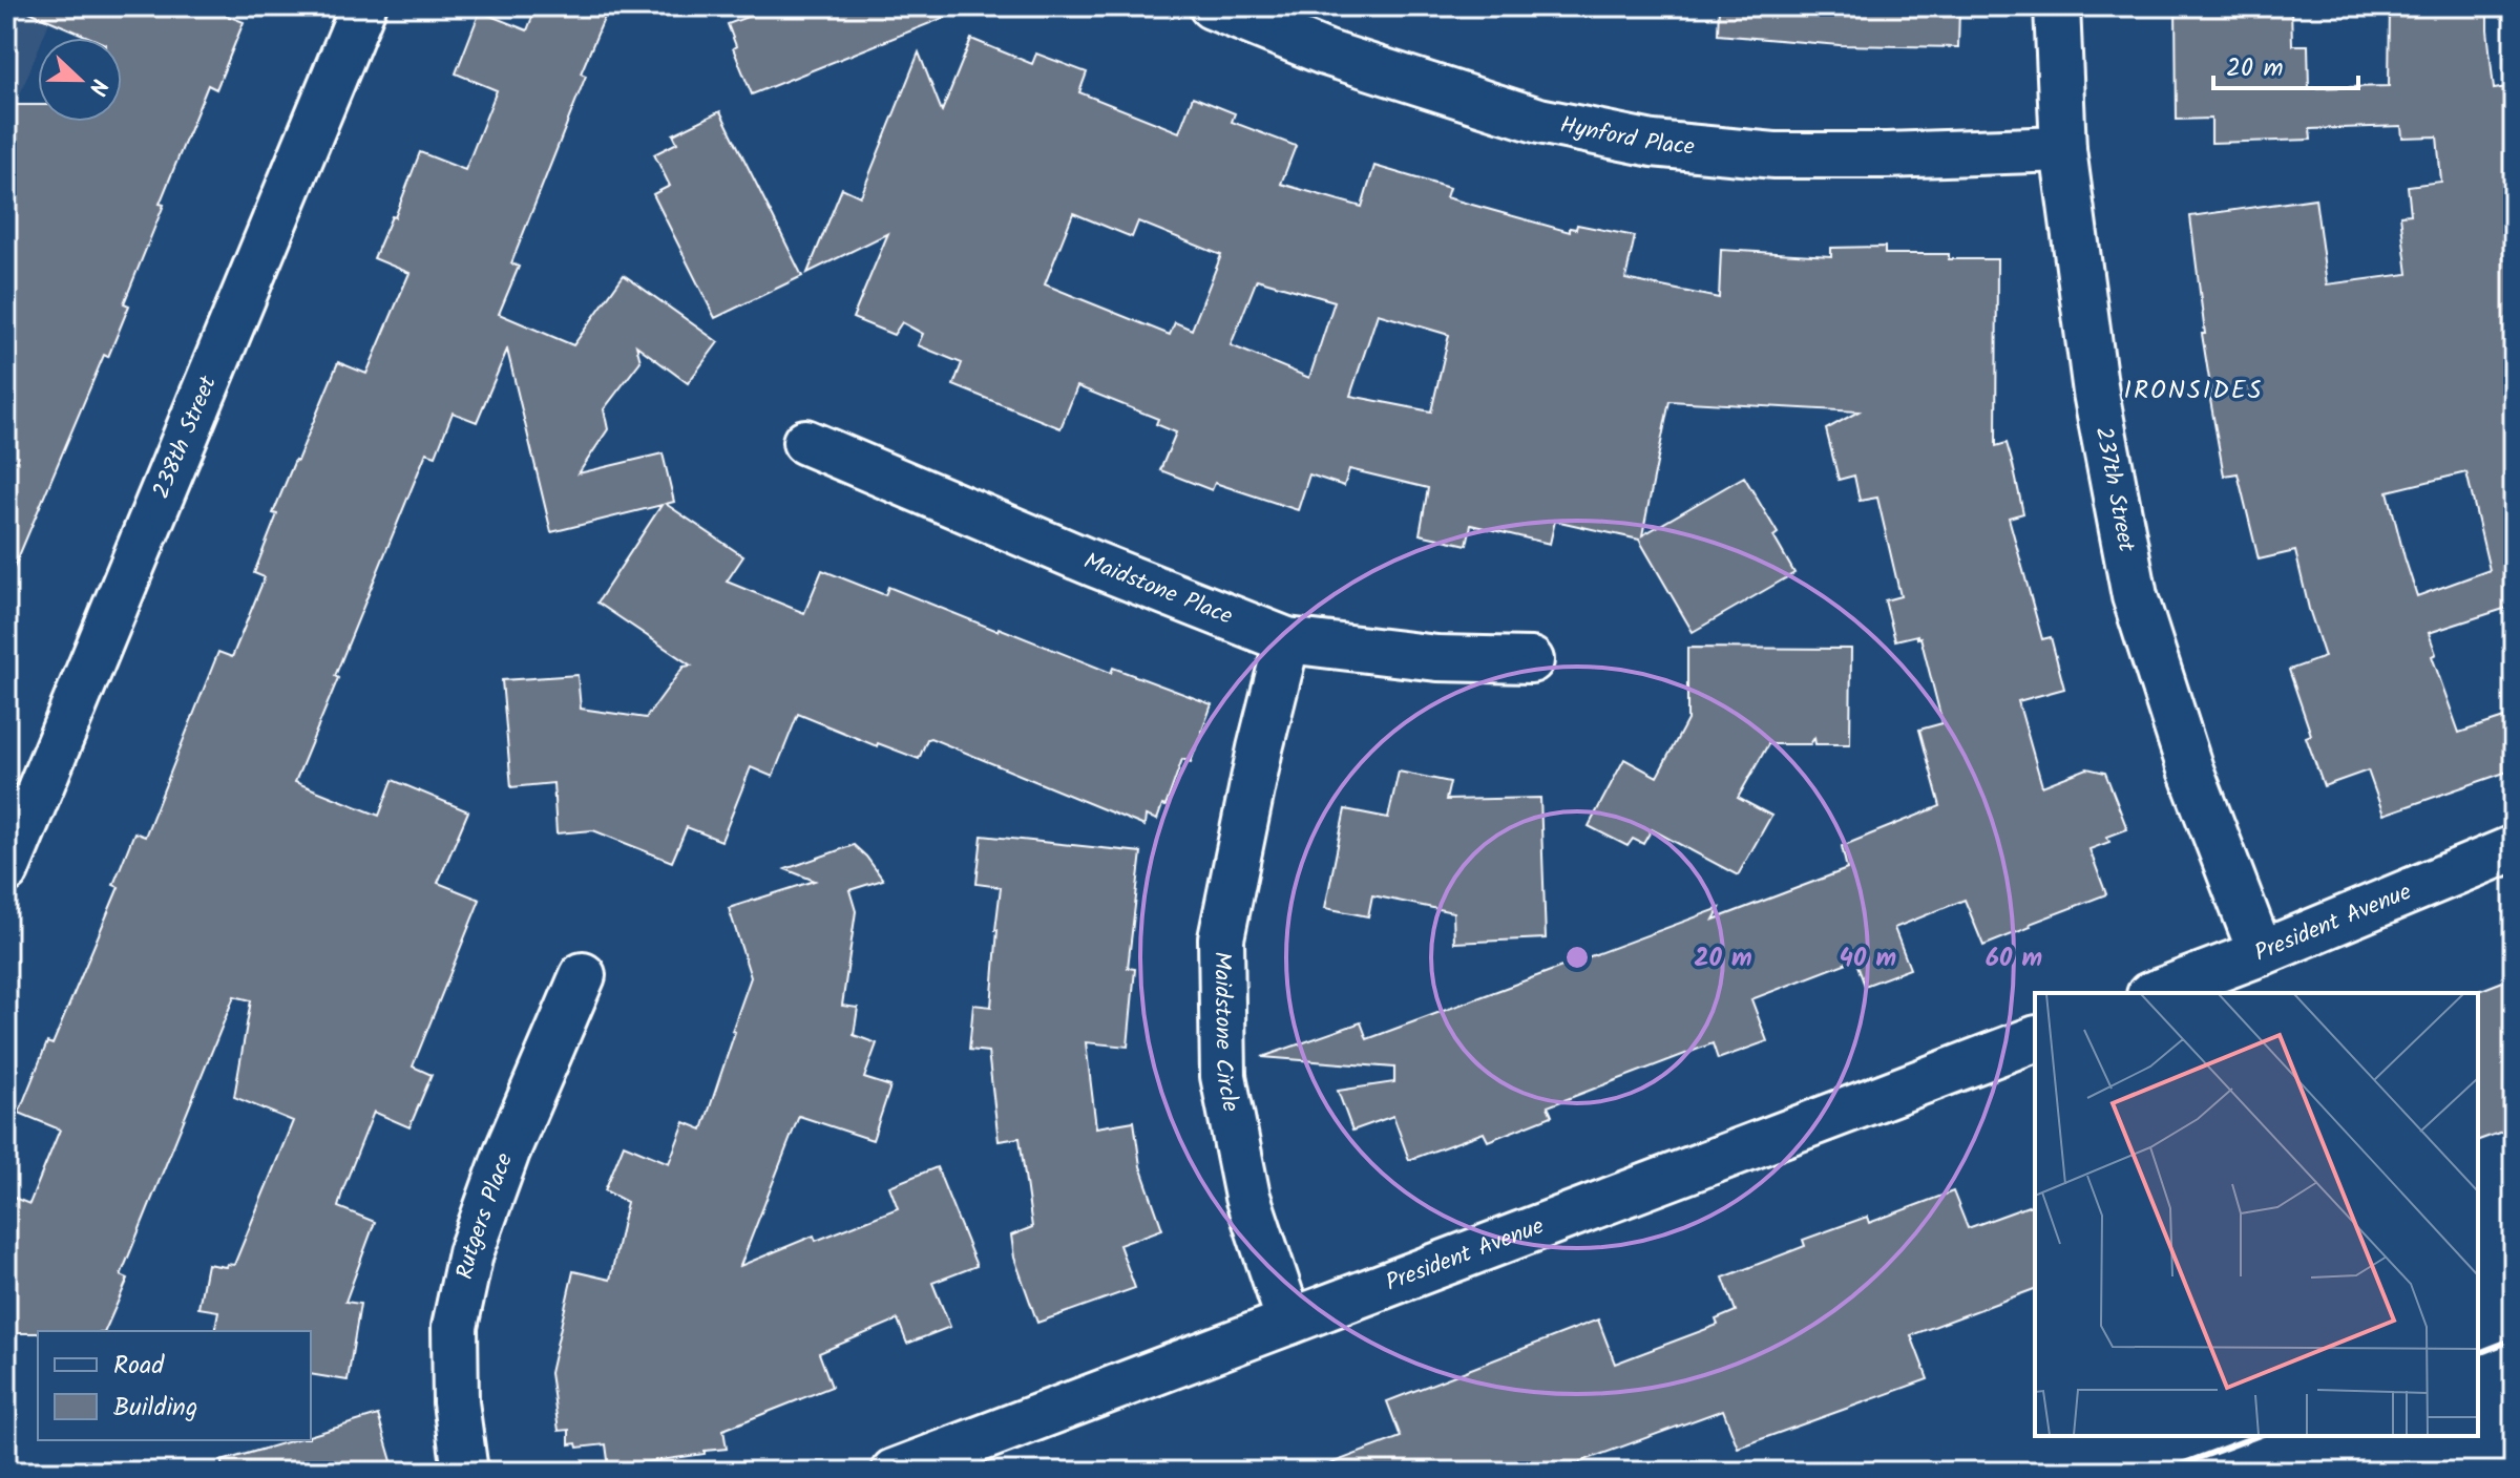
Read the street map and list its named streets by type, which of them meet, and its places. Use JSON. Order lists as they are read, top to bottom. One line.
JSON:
{"streets":{"street":["Hynford Place","238th Street","237th Street","Maidstone Place","President Avenue","Maidstone Circle","Rutgers Place"]},"crossings":[["Hynford Place","237th Street"],["237th Street","President Avenue"],["Maidstone Place","Maidstone Circle"],["President Avenue","Maidstone Circle"]],"districts":["IRONSIDES"],"legend":["Road","Building"],"scale_bar":"20 m","north":"right","rings":["20 m","40 m","60 m"]}
